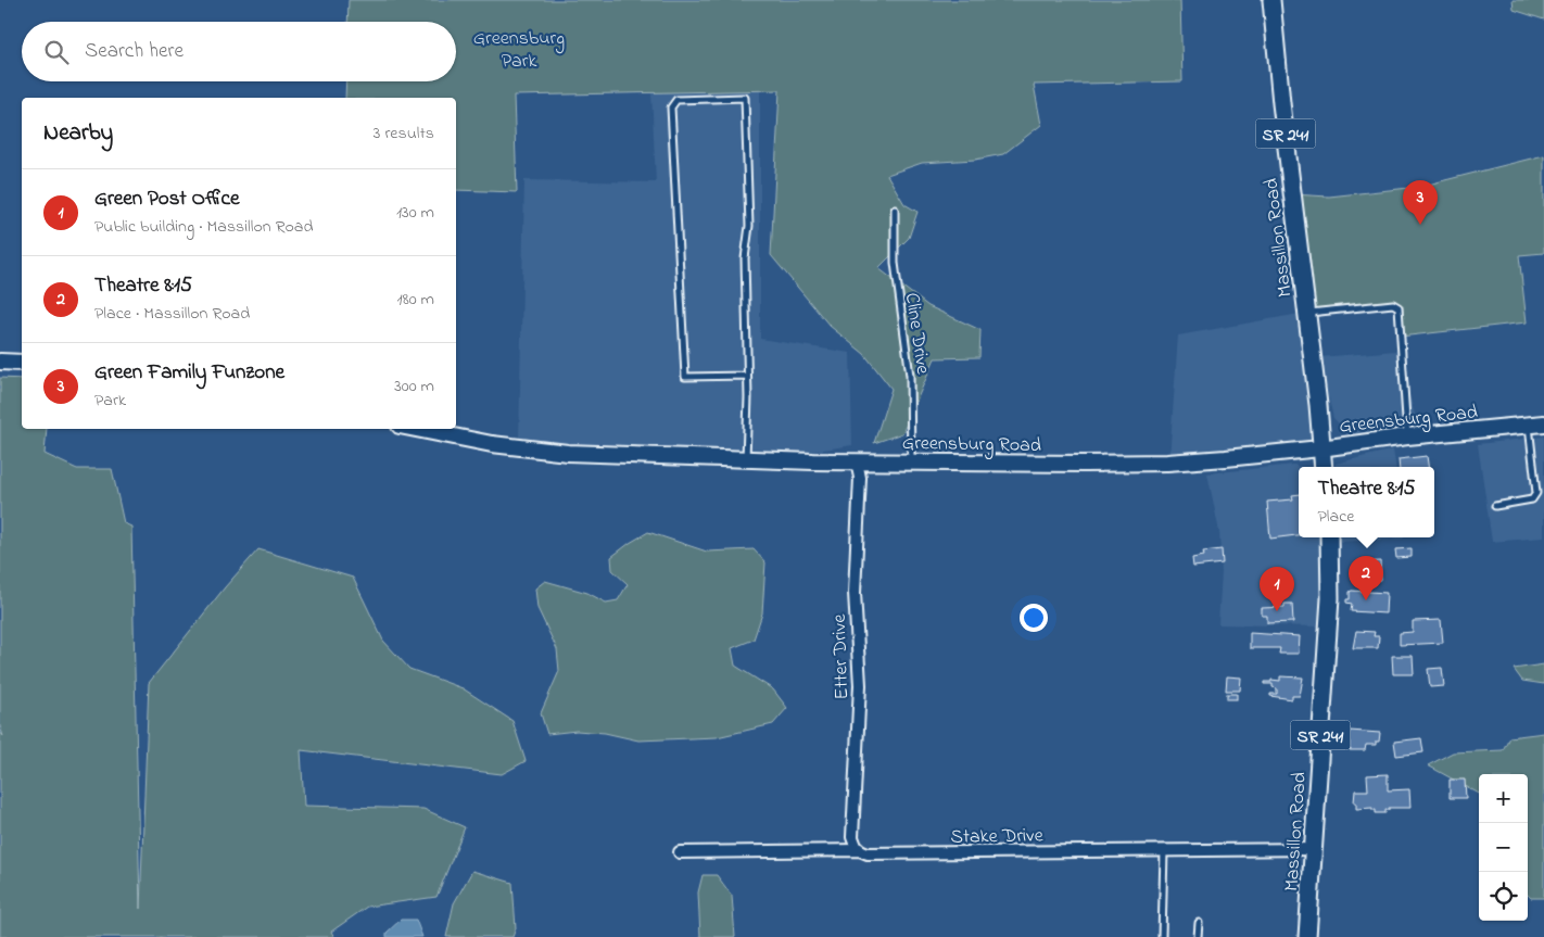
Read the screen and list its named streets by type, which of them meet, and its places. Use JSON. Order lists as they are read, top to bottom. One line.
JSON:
{"streets":{"main road":["SR 241","Massillon Road","Greensburg Road"],"street":["Etter Drive","Stake Drive"],"lane":["Cline Drive"]},"crossings":[["Massillon Road","Greensburg Road"],["Massillon Road","Stake Drive"],["Cline Drive","Greensburg Road"],["Greensburg Road","Etter Drive"],["Etter Drive","Stake Drive"]],"parks":["Greensburg Park"],"page":{"search":"Search here","heading":["Nearby","3 results"],"list":[{"mark":"1","name":"Green Post Office","note":"Public building · Massillon Road","value":"130 m"},{"mark":"2","name":"Theatre 8:15","note":"Place · Massillon Road","value":"180 m"},{"mark":"3","name":"Green Family Funzone","note":"Park","value":"300 m"}],"pins":["3","2","1"],"popup":["Theatre 8:15","Place"],"map_buttons":["+","−"]}}
